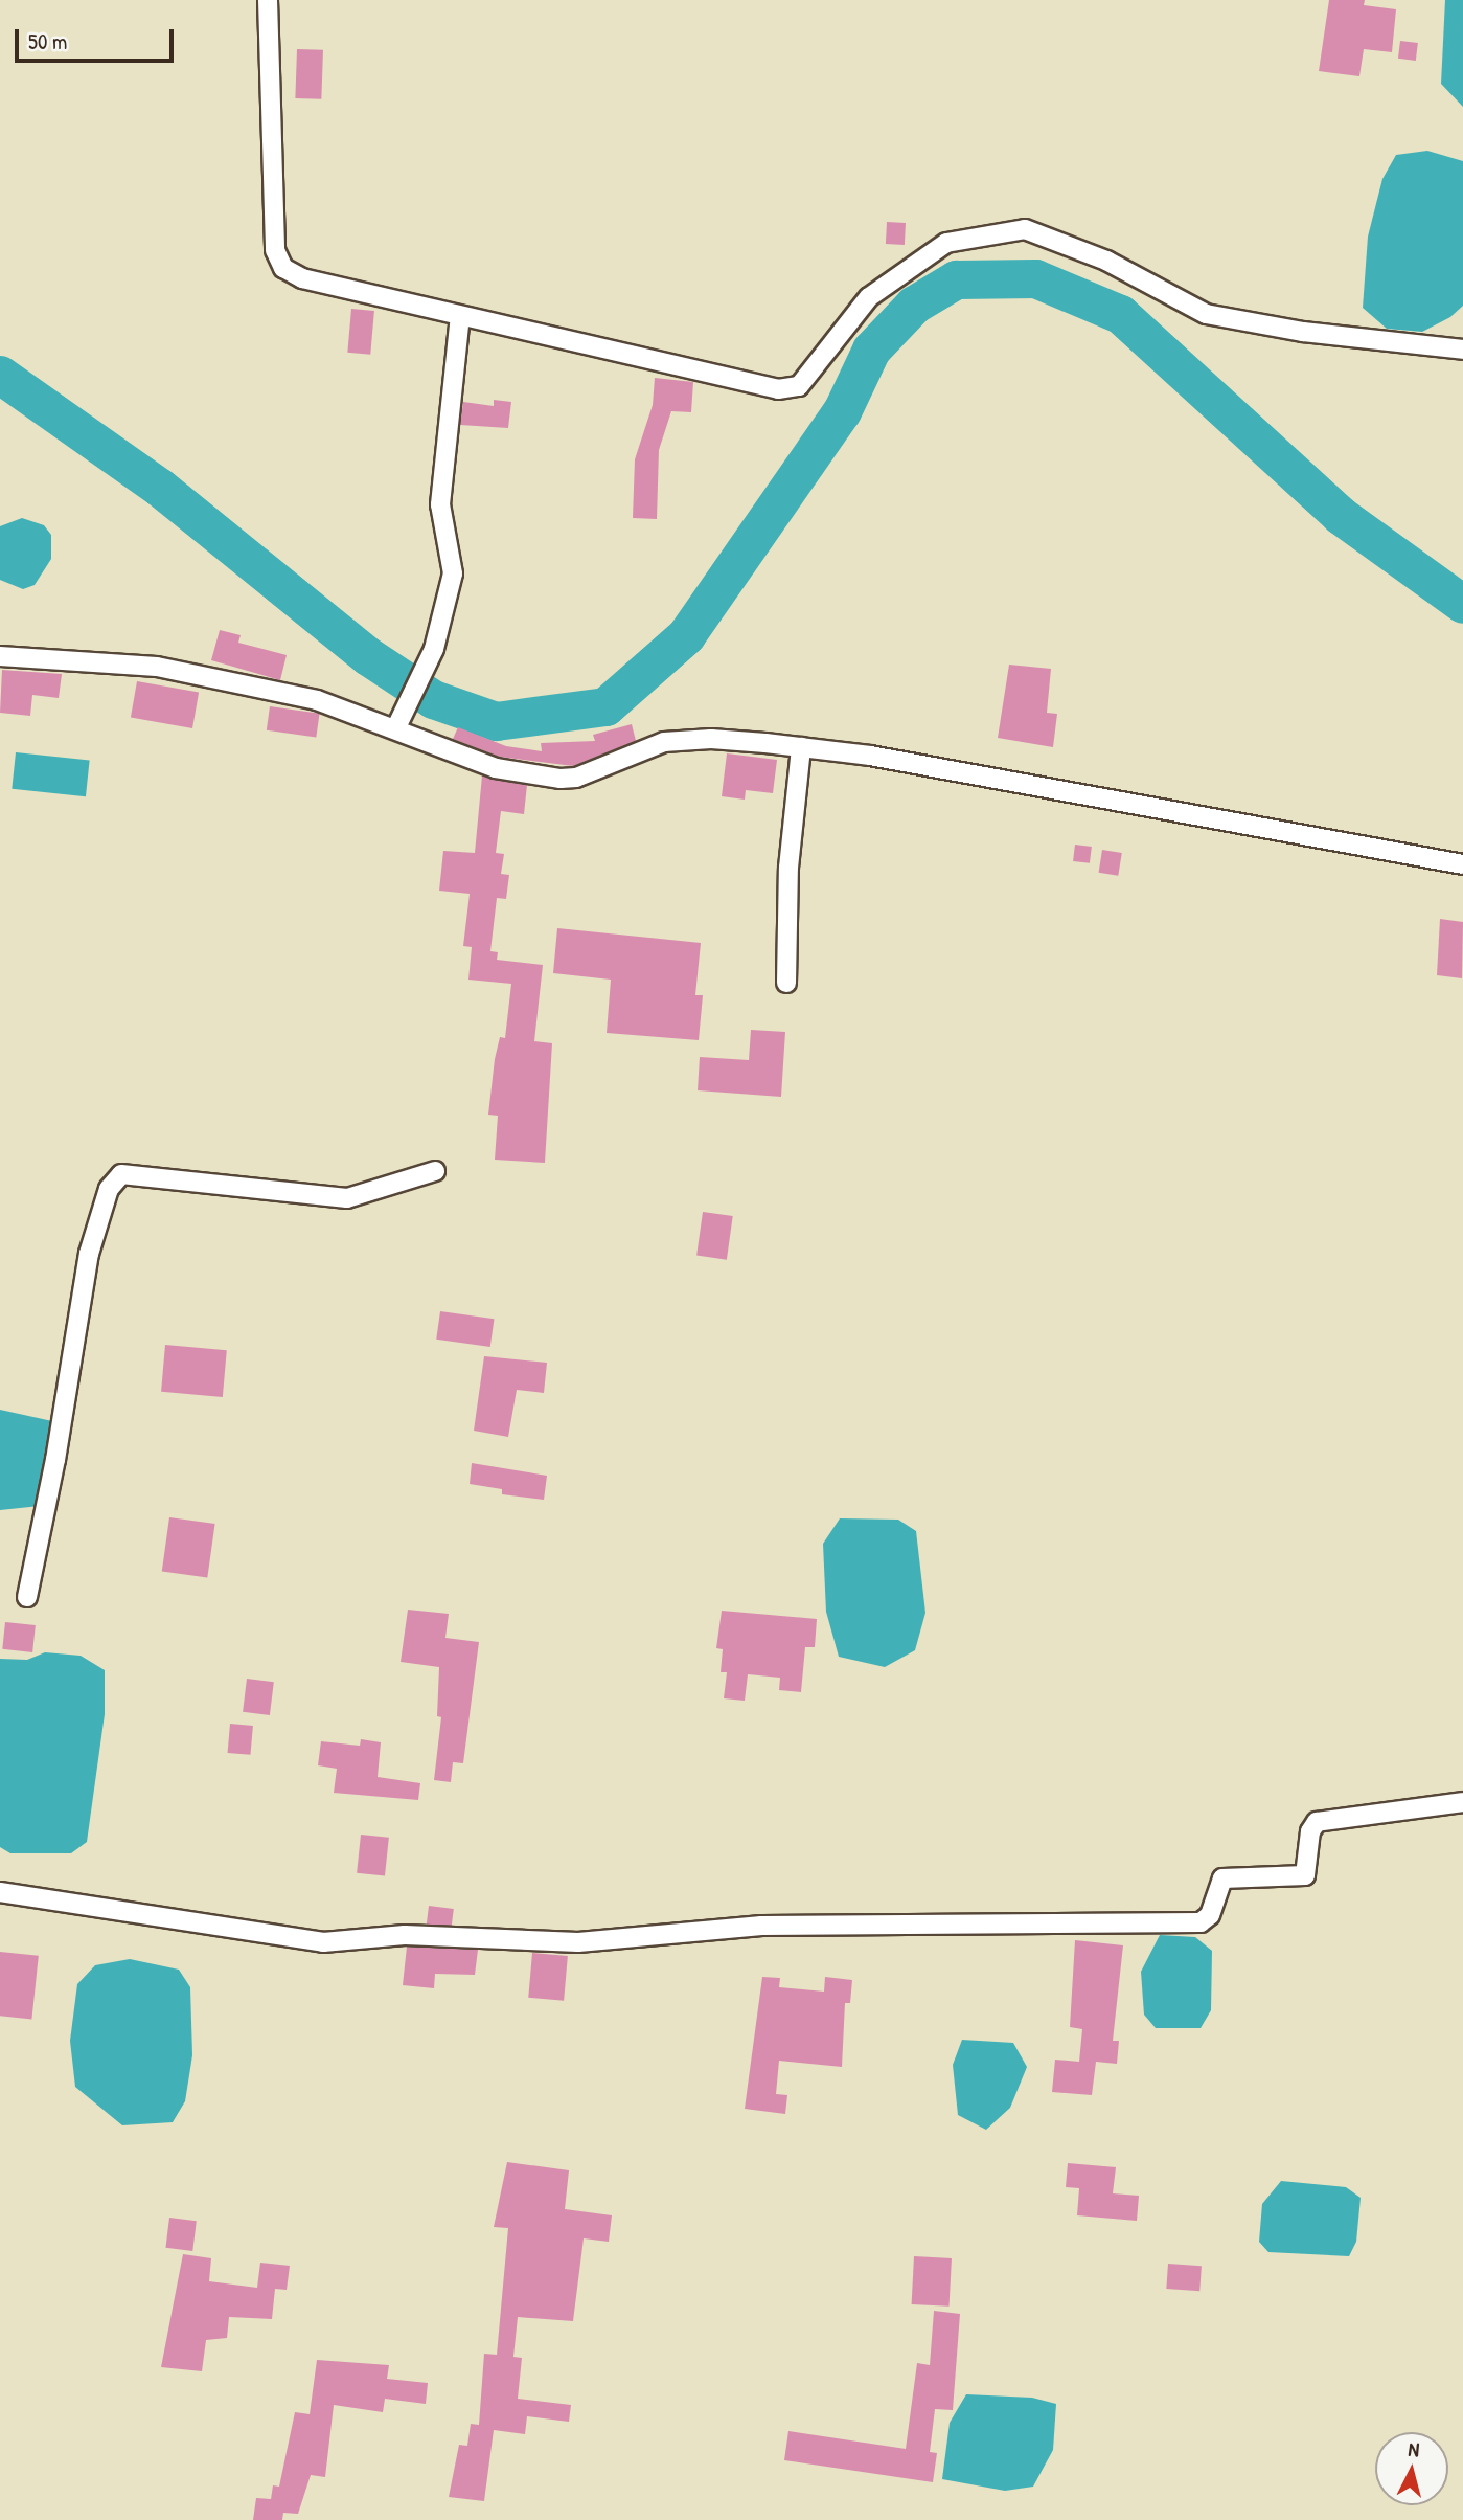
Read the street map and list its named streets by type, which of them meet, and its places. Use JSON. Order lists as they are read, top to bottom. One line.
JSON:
{"scale_bar":"50 m","north":"top"}
